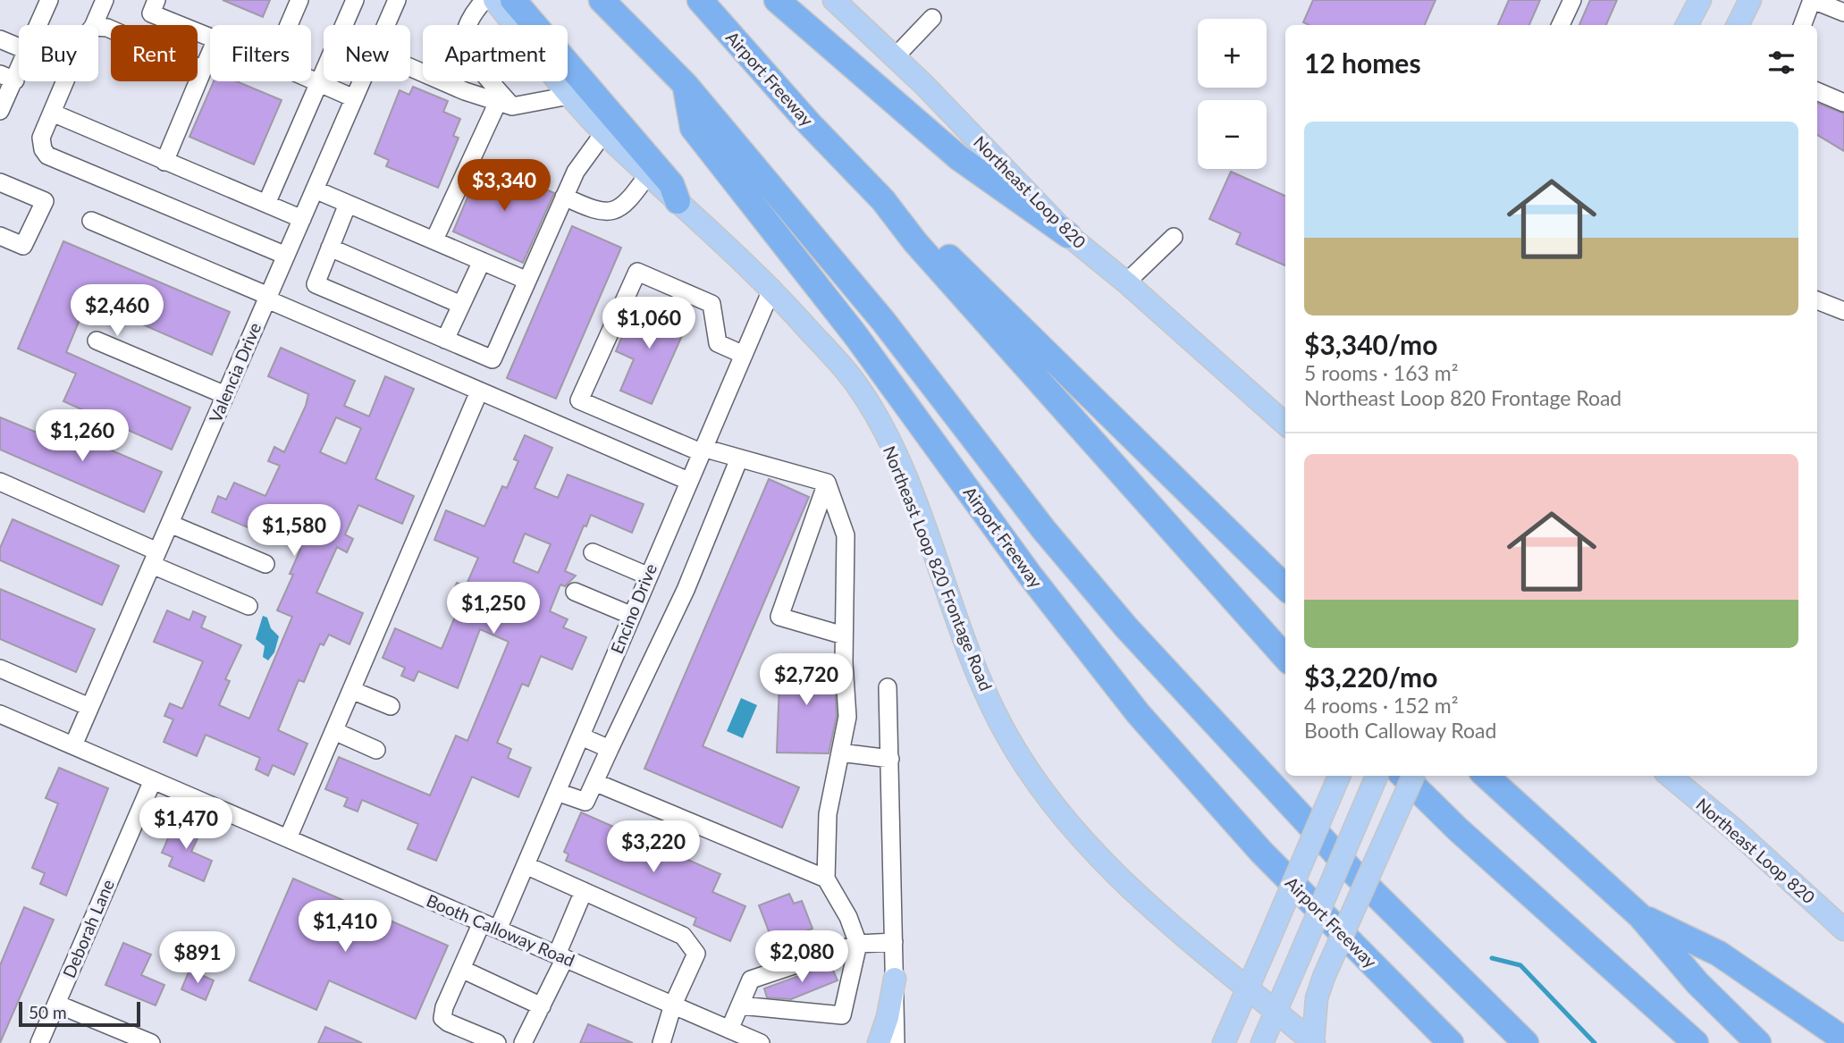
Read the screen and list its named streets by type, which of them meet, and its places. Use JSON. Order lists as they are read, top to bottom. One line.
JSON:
{"streets":{"highway":["Airport Freeway"],"main road":["Northeast Loop 820","Northeast Loop 820 Frontage Road"],"street":["Valencia Drive","Encino Drive","Deborah Lane","Booth Calloway Road"]},"crossings":[["Valencia Drive","Booth Calloway Road"],["Northeast Loop 820 Frontage Road","Encino Drive"],["Encino Drive","Booth Calloway Road"],["Deborah Lane","Booth Calloway Road"]],"scale_bar":"50 m","page":{"map_buttons":["+","−"],"chip":["Buy","Rent","Filters","New","Apartment"],"heading":"12 homes","list":[{"name":"$3,340/mo","note":"5 rooms · 163 m² · Northeast Loop 820 Frontage Road"},{"name":"$3,220/mo","note":"4 rooms · 152 m² · Booth Calloway Road"}],"price":["$3,340","$2,460","$1,060","$1,260","$1,580","$1,250","$2,720","$1,470","$3,220","$1,410","$2,080","$891"],"scale":"50 m"}}
